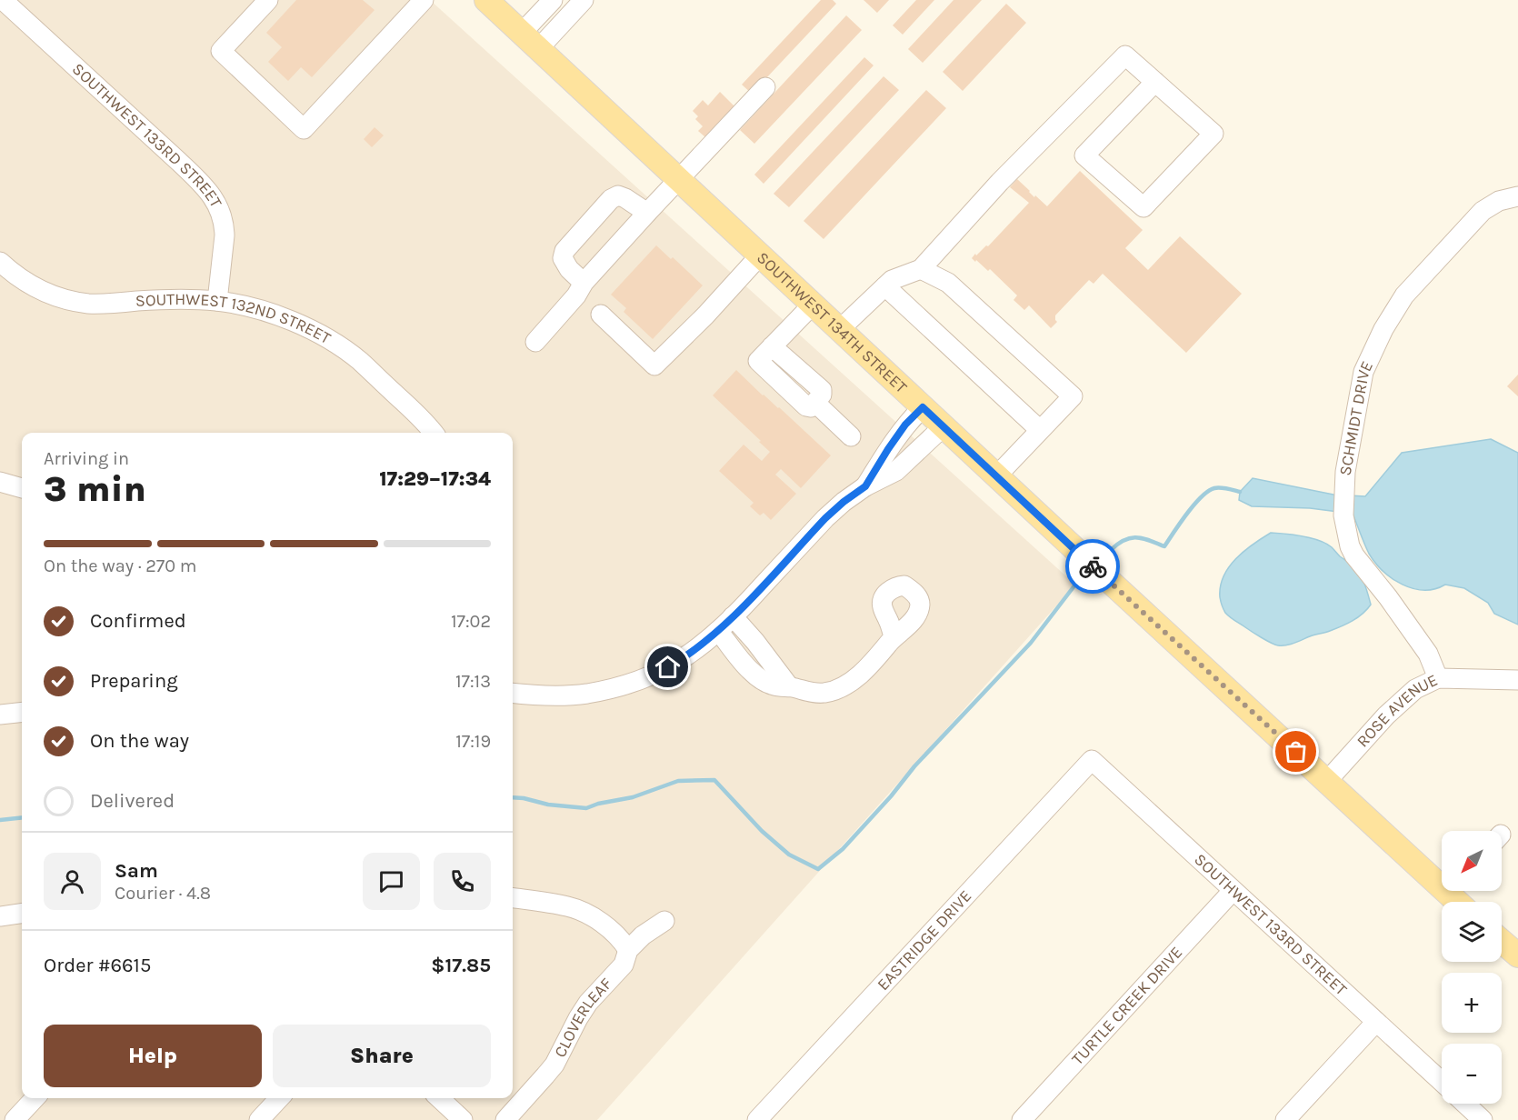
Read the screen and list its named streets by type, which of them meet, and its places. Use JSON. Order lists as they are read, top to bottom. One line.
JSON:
{"streets":{"main road":["SOUTHWEST 134TH STREET"],"street":["SOUTHWEST 133RD STREET","SOUTHWEST 132ND STREET","SCHMIDT DRIVE","ROSE AVENUE","EASTRIDGE DRIVE","TURTLE CREEK DRIVE","CLOVERLEAF"]},"crossings":[["SOUTHWEST 133RD STREET","SOUTHWEST 132ND STREET"],["SOUTHWEST 133RD STREET","EASTRIDGE DRIVE"],["SOUTHWEST 133RD STREET","TURTLE CREEK DRIVE"],["SOUTHWEST 134TH STREET","ROSE AVENUE"],["SCHMIDT DRIVE","ROSE AVENUE"]],"north":"bottom left","page":{"heading":["3 min","Arriving in","17:29–17:34"],"panel":["Sam","Courier · 4.8","Order #6615","$17.85"],"bar":"On the way · 270 m","list":[["Confirmed","17:02"],["Preparing","17:13"],["On the way","17:19"],"Delivered"],"map_buttons":["+","−"],"buttons":["Help","Share"]}}
